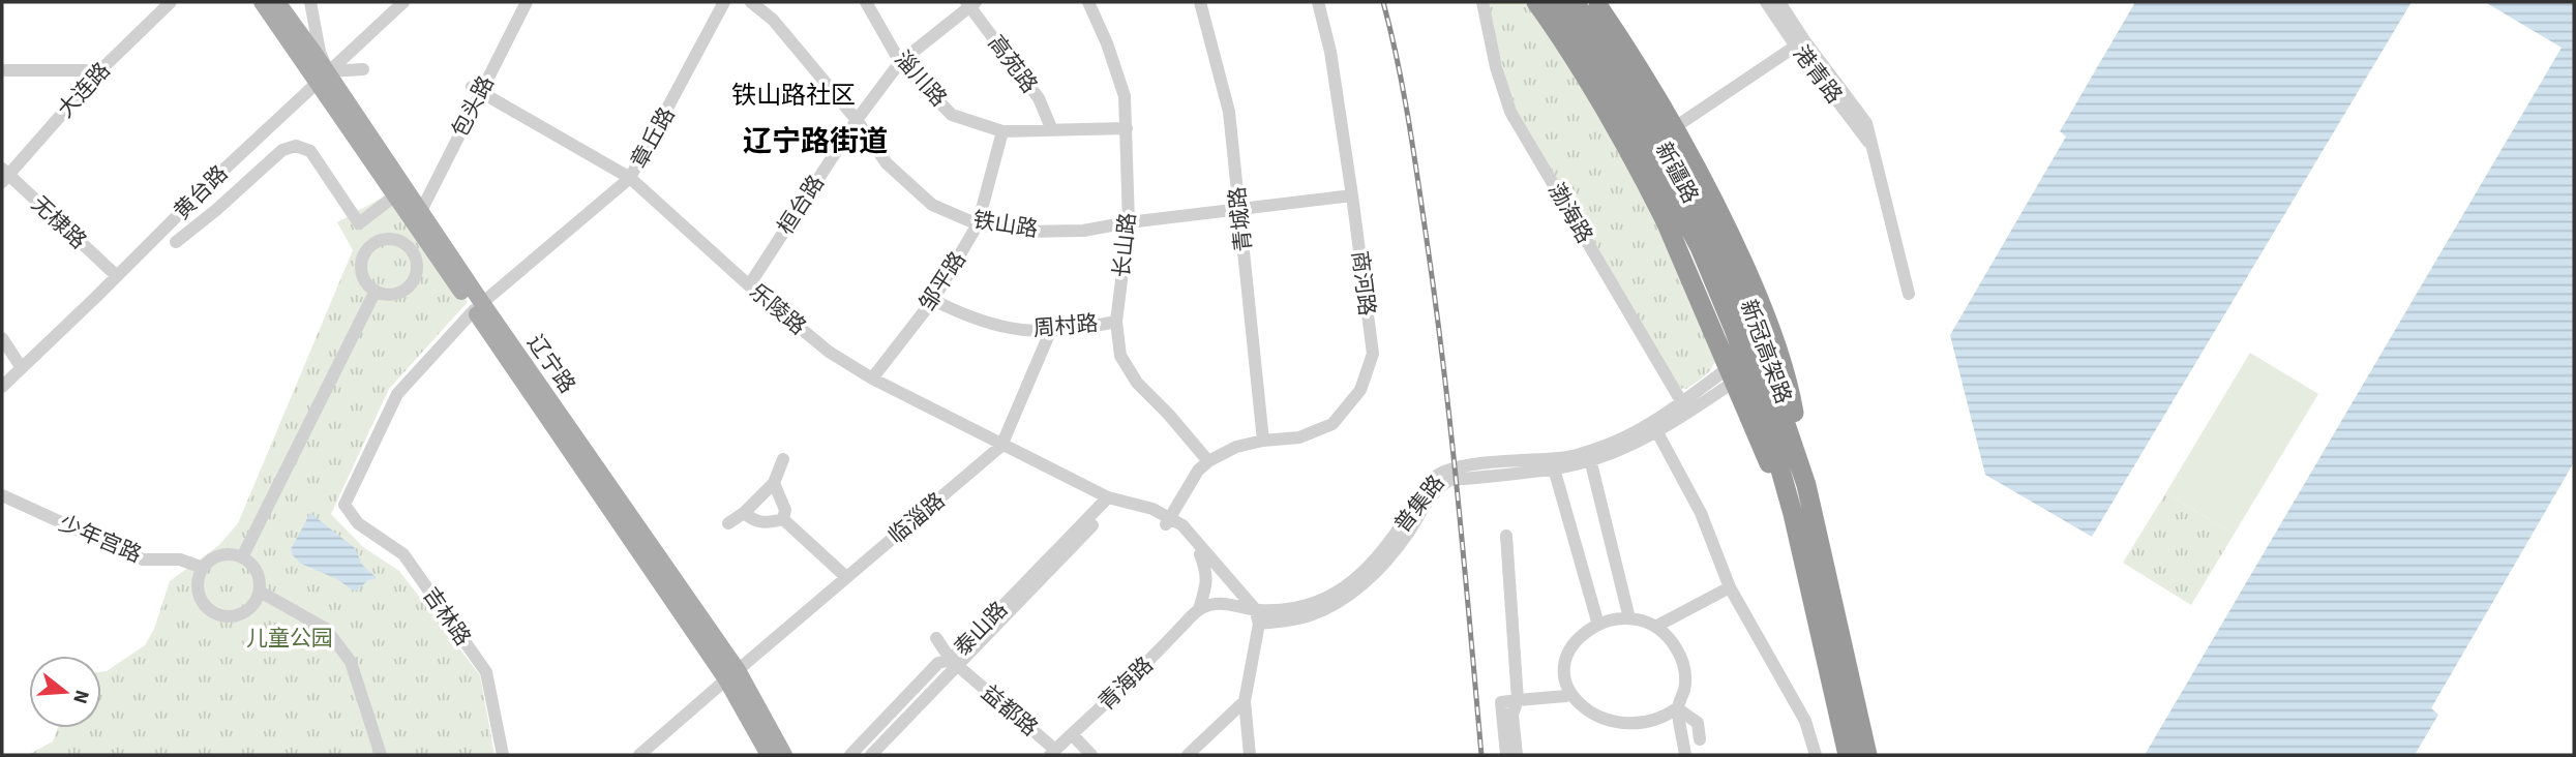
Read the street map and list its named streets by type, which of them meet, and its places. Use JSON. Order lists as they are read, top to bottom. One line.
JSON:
{"streets":{"highway":["新冠高架路"],"main road":["新疆路","辽宁路"],"street":["高苑路","港青路","淄川路","大连路","包头路","章丘路","黄台路","桓台路","渤海路","青城路","无棣路","铁山路","长山路","邹平路","商河路","乐陵路","周村路","普集路","临淄路","少年宫路","吉林路","泰山路","青海路","益都路"]},"crossings":[["高苑路","淄川路"],["高苑路","桓台路"],["淄川路","桓台路"],["淄川路","长山路"],["淄川路","邹平路"],["大连路","无棣路"],["包头路","乐陵路"],["包头路","辽宁路"],["章丘路","乐陵路"],["章丘路","辽宁路"],["章丘路","吉林路"],["新疆路","新冠高架路"],["黄台路","无棣路"],["黄台路","辽宁路"],["桓台路","铁山路"],["桓台路","乐陵路"],["渤海路","普集路"],["青城路","铁山路"],["青城路","商河路"],["铁山路","长山路"],["铁山路","邹平路"],["铁山路","商河路"],["长山路","商河路"],["长山路","周村路"],["邹平路","乐陵路"],["邹平路","周村路"],["商河路","乐陵路"],["乐陵路","普集路"],["乐陵路","临淄路"],["乐陵路","泰山路"],["周村路","临淄路"],["辽宁路","临淄路"],["泰山路","益都路"],["青海路","益都路"]],"districts":["铁山路社区","辽宁路街道"],"parks":["儿童公园"],"north":"right"}
